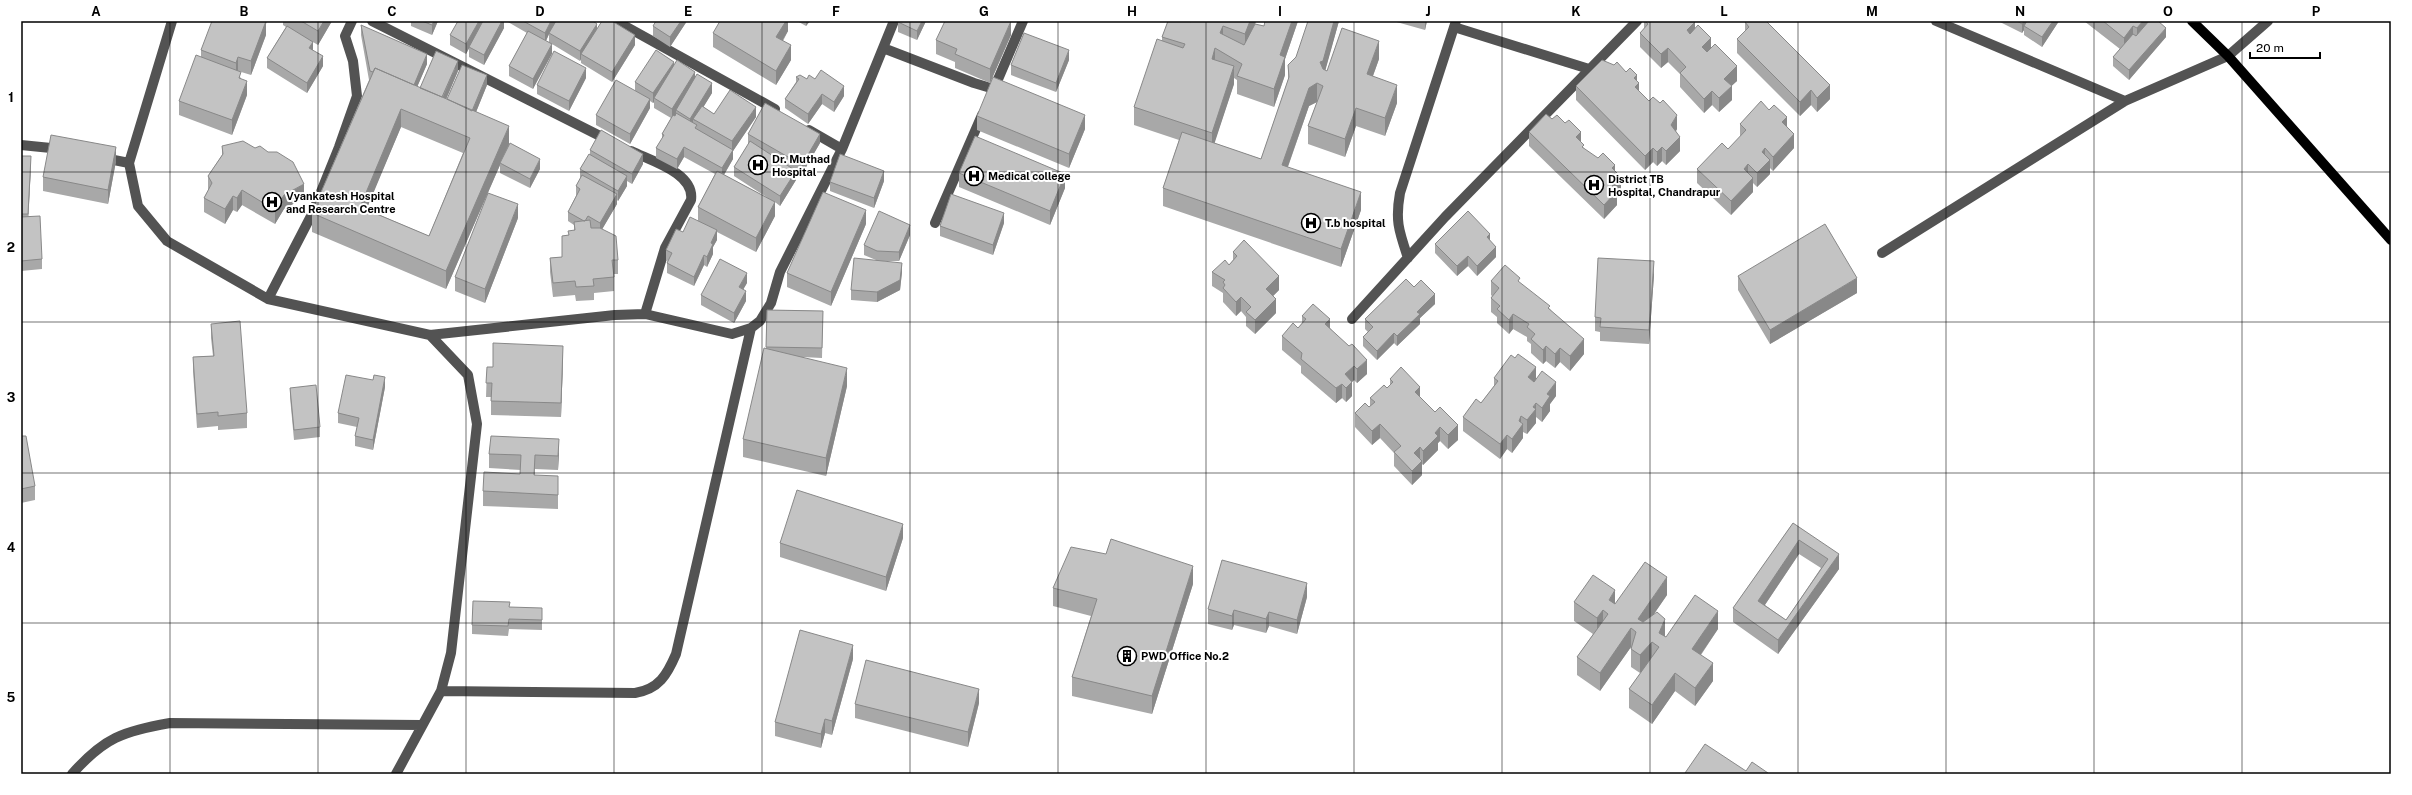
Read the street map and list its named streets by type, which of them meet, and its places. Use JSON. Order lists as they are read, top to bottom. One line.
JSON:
{"places":{"hospital":["Dr. Muthad Hospital","Medical college","District TB Hospital, Chandrapur","Vyankatesh Hospital and Research Centre","T.b hospital"],"building":["PWD Office No.2"]},"scale_bar":"20 m","grid":{"columns":["A","B","C","D","E","F","G","H","I","J","K","L","M","N","O","P"],"rows":["1","2","3","4","5"]}}
